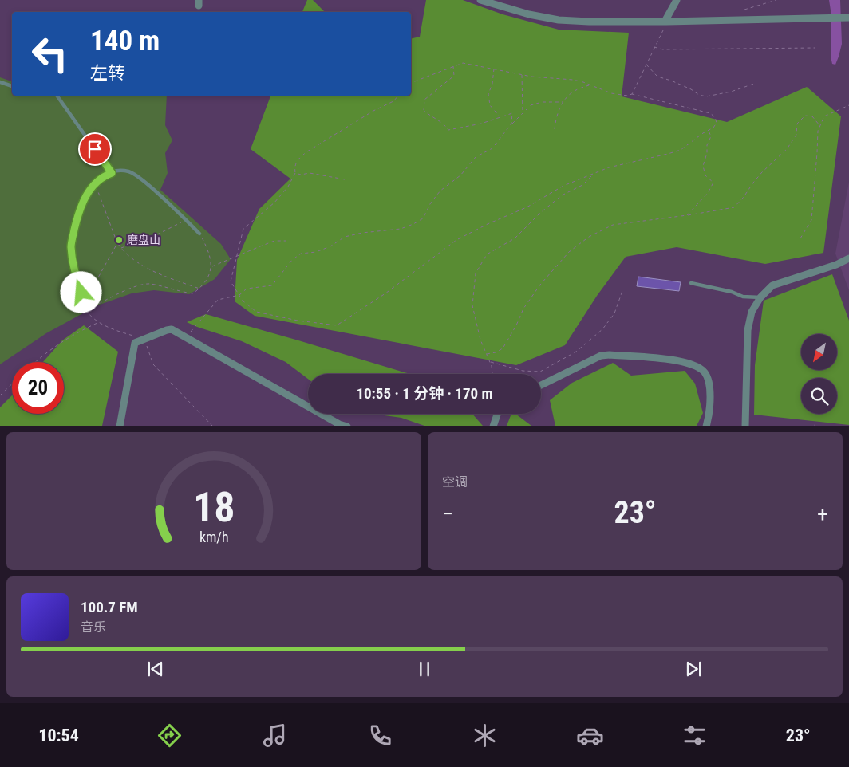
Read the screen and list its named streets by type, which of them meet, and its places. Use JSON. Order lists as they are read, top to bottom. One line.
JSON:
{"places":["磨盘山"],"north":"bottom left","page":{"turn":["140 m","左转"],"limit":"20","trip":"10:55 · 1 分钟 · 170 m","tile":"空调","heat":["−","23°","+"],"song":["100.7 FM","音乐"],"tabs":["10:54","23°"],"gauge":["18","km/h"]}}
